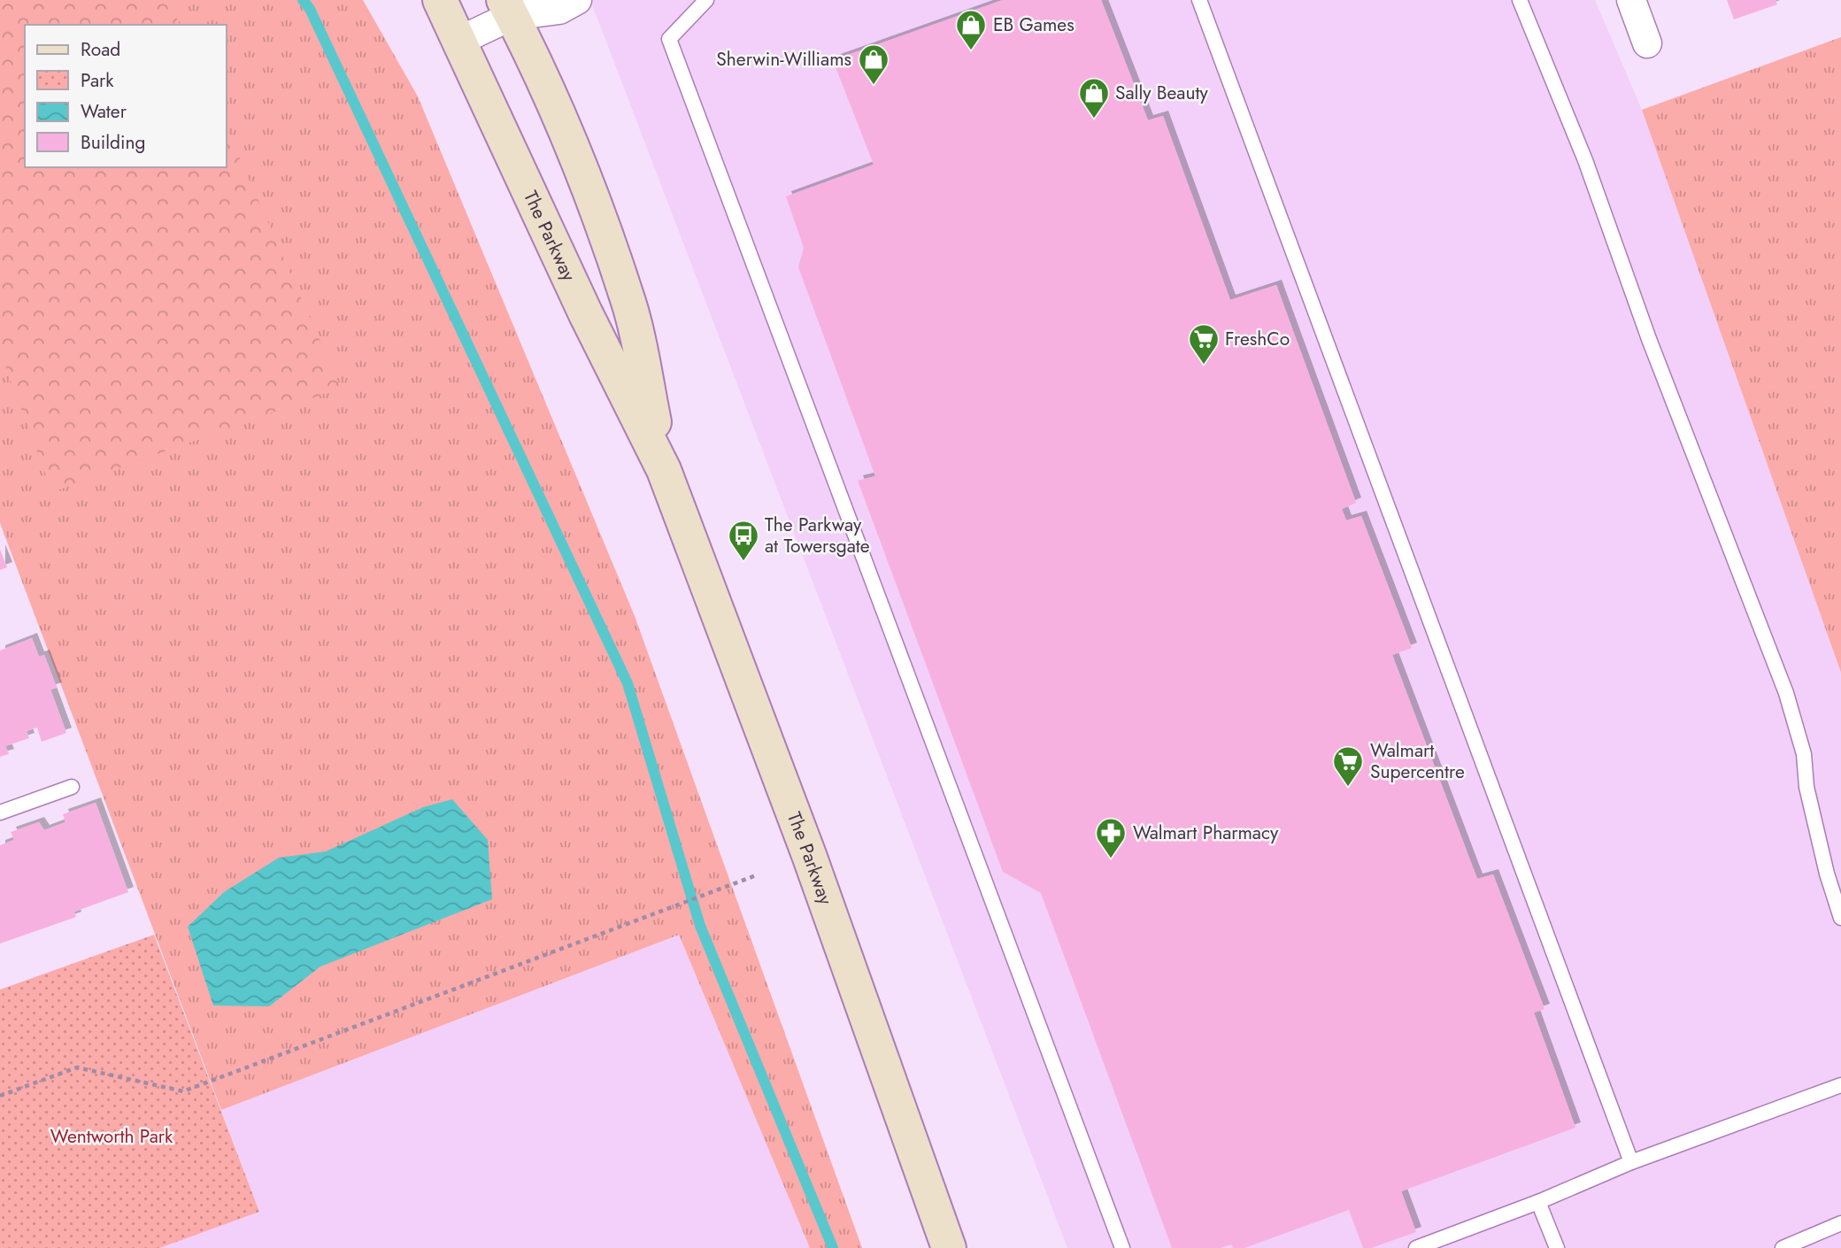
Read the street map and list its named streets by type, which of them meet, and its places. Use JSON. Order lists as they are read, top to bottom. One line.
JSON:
{"streets":{"main road":["The Parkway"]},"parks":["Wentworth Park"],"places":{"shop":["EB Games","Sherwin-Williams","Sally Beauty"],"supermarket":["FreshCo","Walmart Supercentre"],"bus stop":["The Parkway at Towersgate"],"pharmacy":["Walmart Pharmacy"]},"legend":["Road","Park","Water","Building"]}
